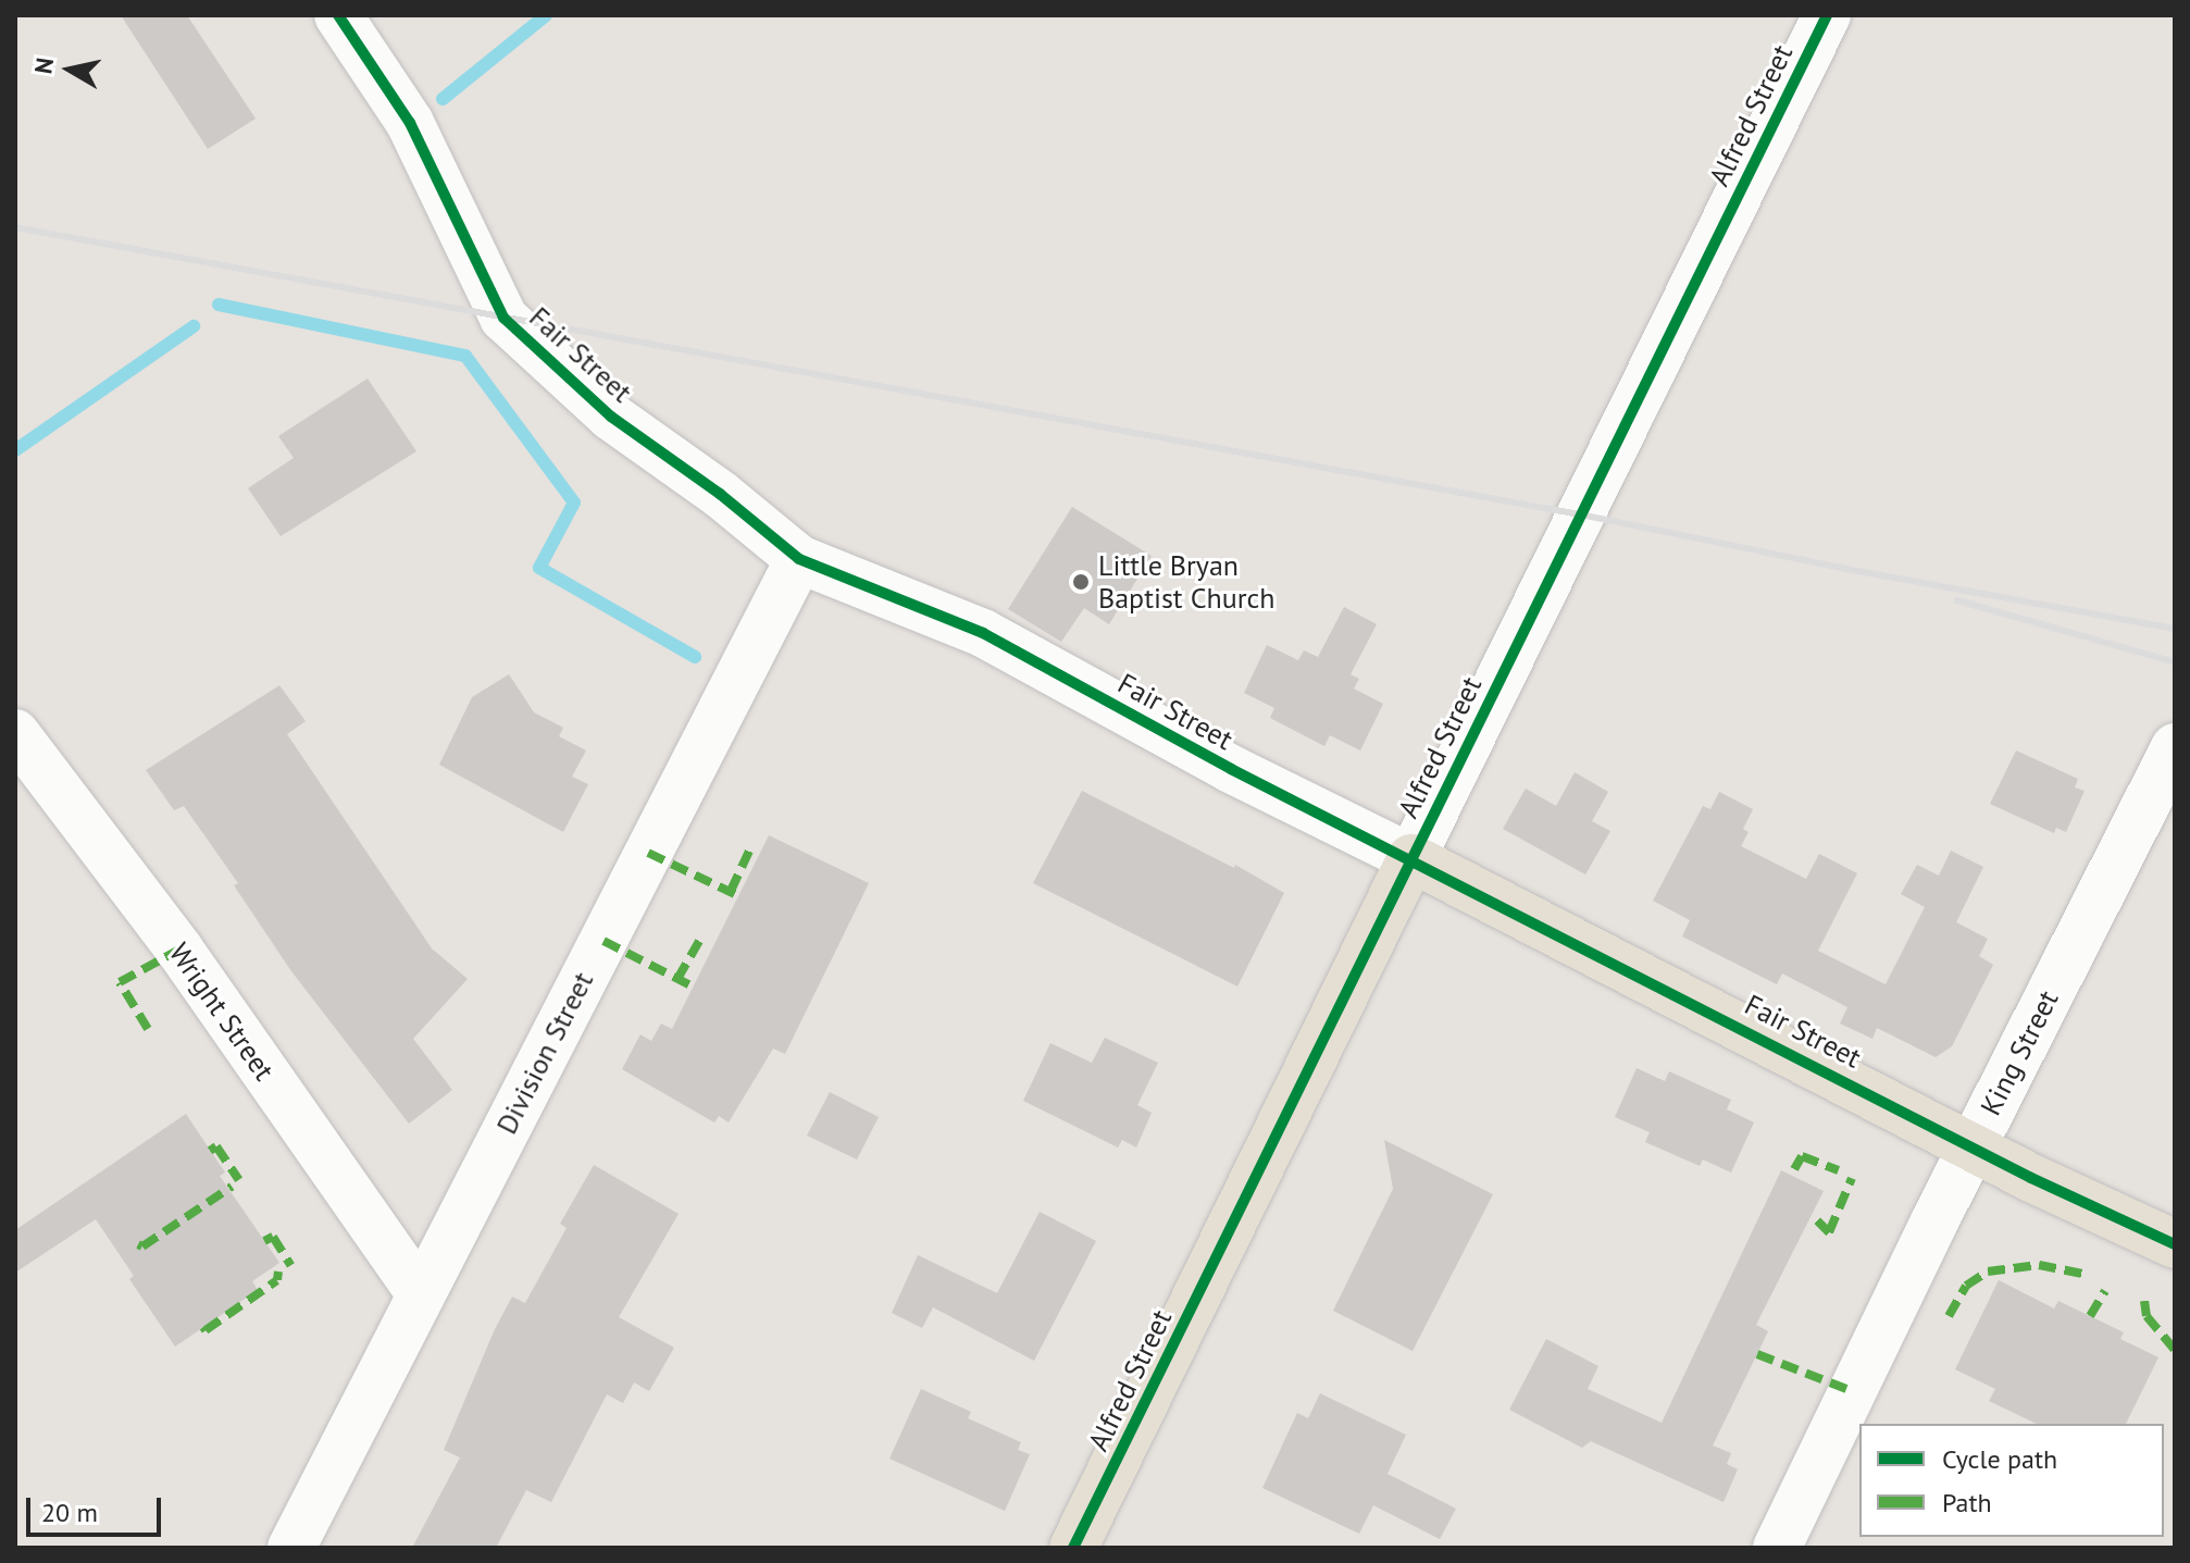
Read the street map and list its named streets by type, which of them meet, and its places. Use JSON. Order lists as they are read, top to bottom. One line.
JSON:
{"streets":{"main road":["Alfred Street","Fair Street"],"street":["Wright Street","Division Street","King Street"]},"crossings":[["Alfred Street","Fair Street"],["Fair Street","Division Street"],["Fair Street","King Street"],["Wright Street","Division Street"]],"places":["Little Bryan Baptist Church"],"legend":["Cycle path","Path"],"scale_bar":"20 m","north":"left"}
